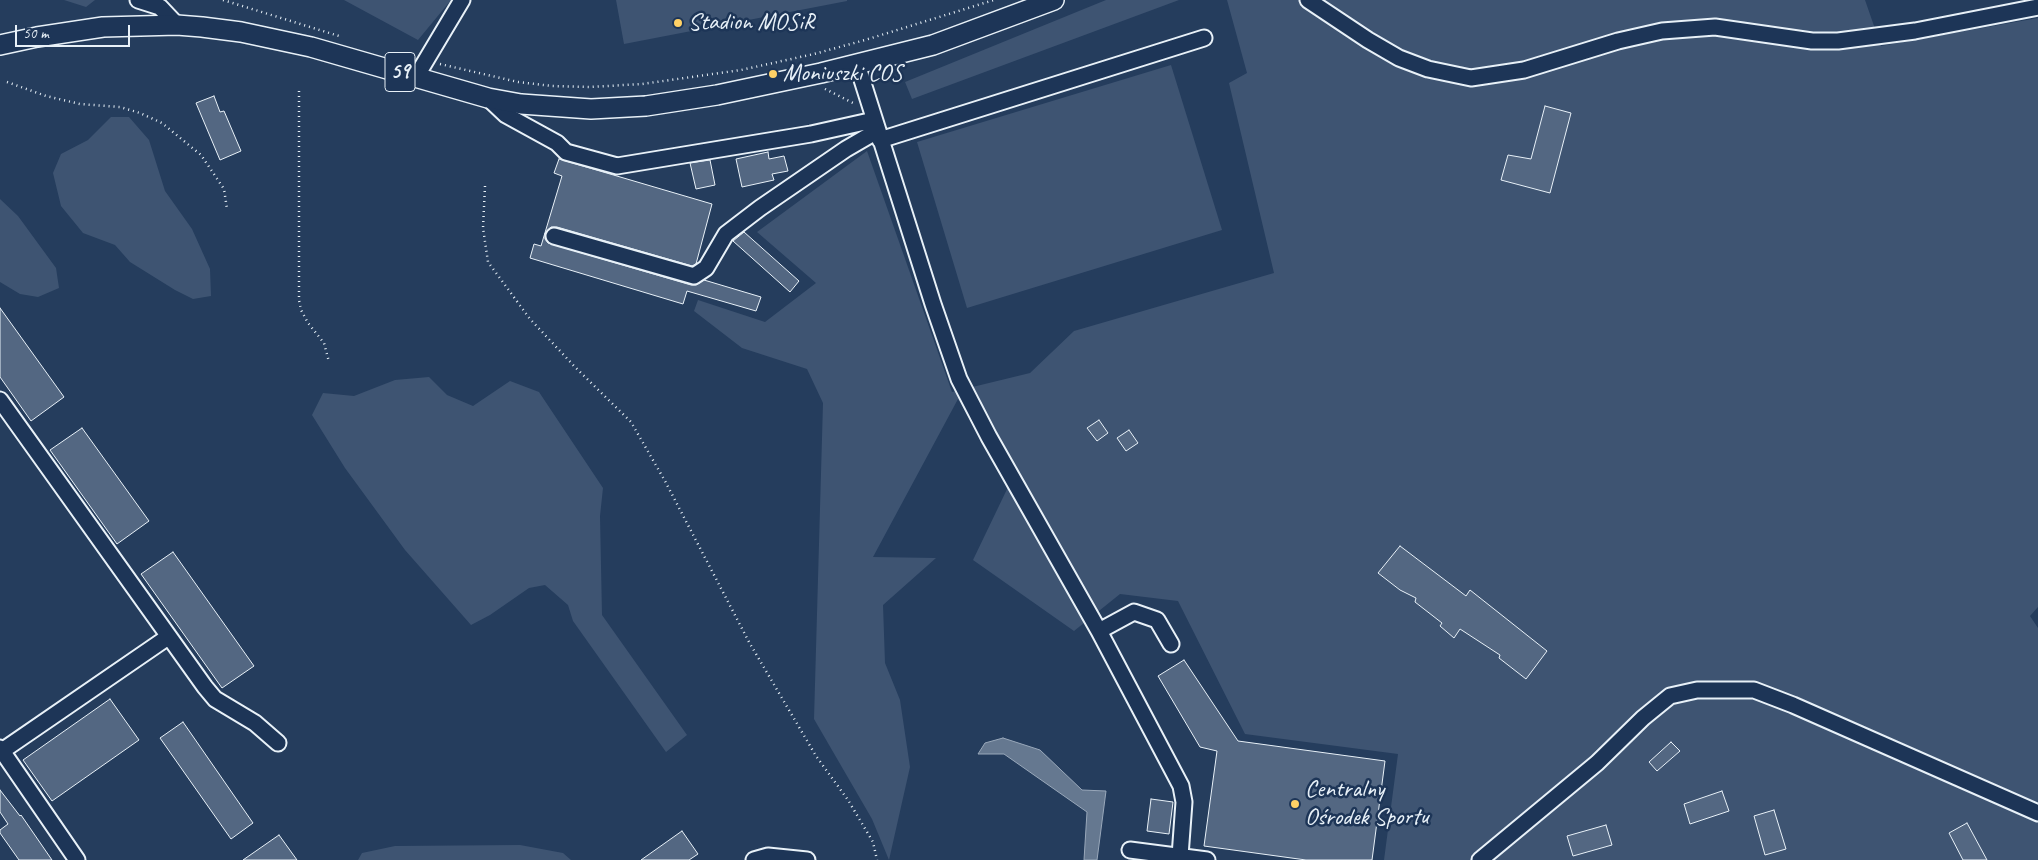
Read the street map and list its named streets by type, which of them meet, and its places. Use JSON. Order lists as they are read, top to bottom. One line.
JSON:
{"streets":{"main road":["59"]},"places":["Stadion MOSiR","Moniuszki COS","Centralny Ośrodek Sportu"],"scale_bar":"50 m"}
